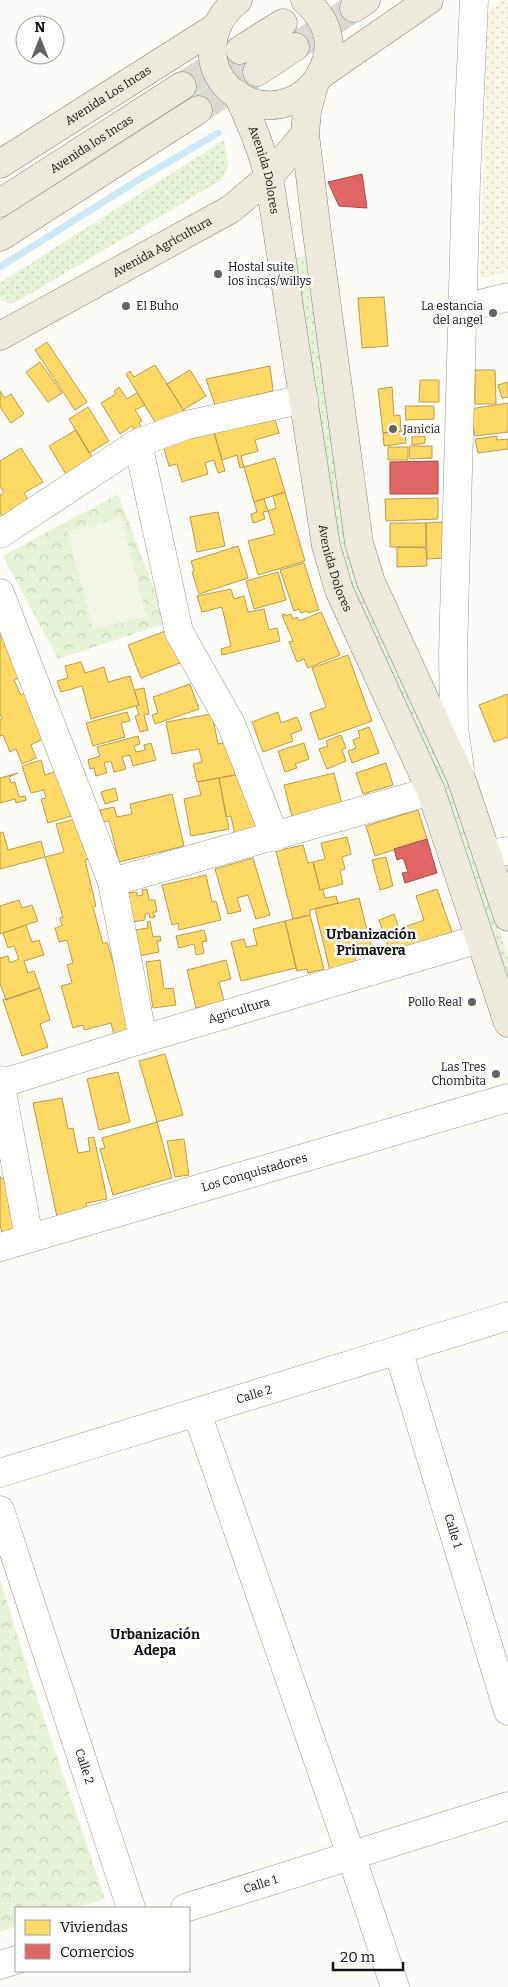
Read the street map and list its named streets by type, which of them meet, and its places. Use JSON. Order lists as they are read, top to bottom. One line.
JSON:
{"streets":{"main road":["Avenida Los Incas","Avenida los Incas","Avenida Dolores","Avenida Agricultura"],"street":["Agricultura","Los Conquistadores","Calle 2","Calle 1"]},"crossings":[["Avenida Los Incas","Avenida Dolores"],["Avenida Dolores","Avenida Agricultura"],["Avenida Dolores","Agricultura"],["Calle 2","Calle 1"]],"districts":["Urbanización Primavera","Urbanización Adepa"],"places":["Hostal suite los incas/willys","El Buho","La estancia del angel","Janicia","Pollo Real","Las Tres Chombita"],"legend":["Viviendas","Comercios"],"scale_bar":"20 m","north":"top"}
